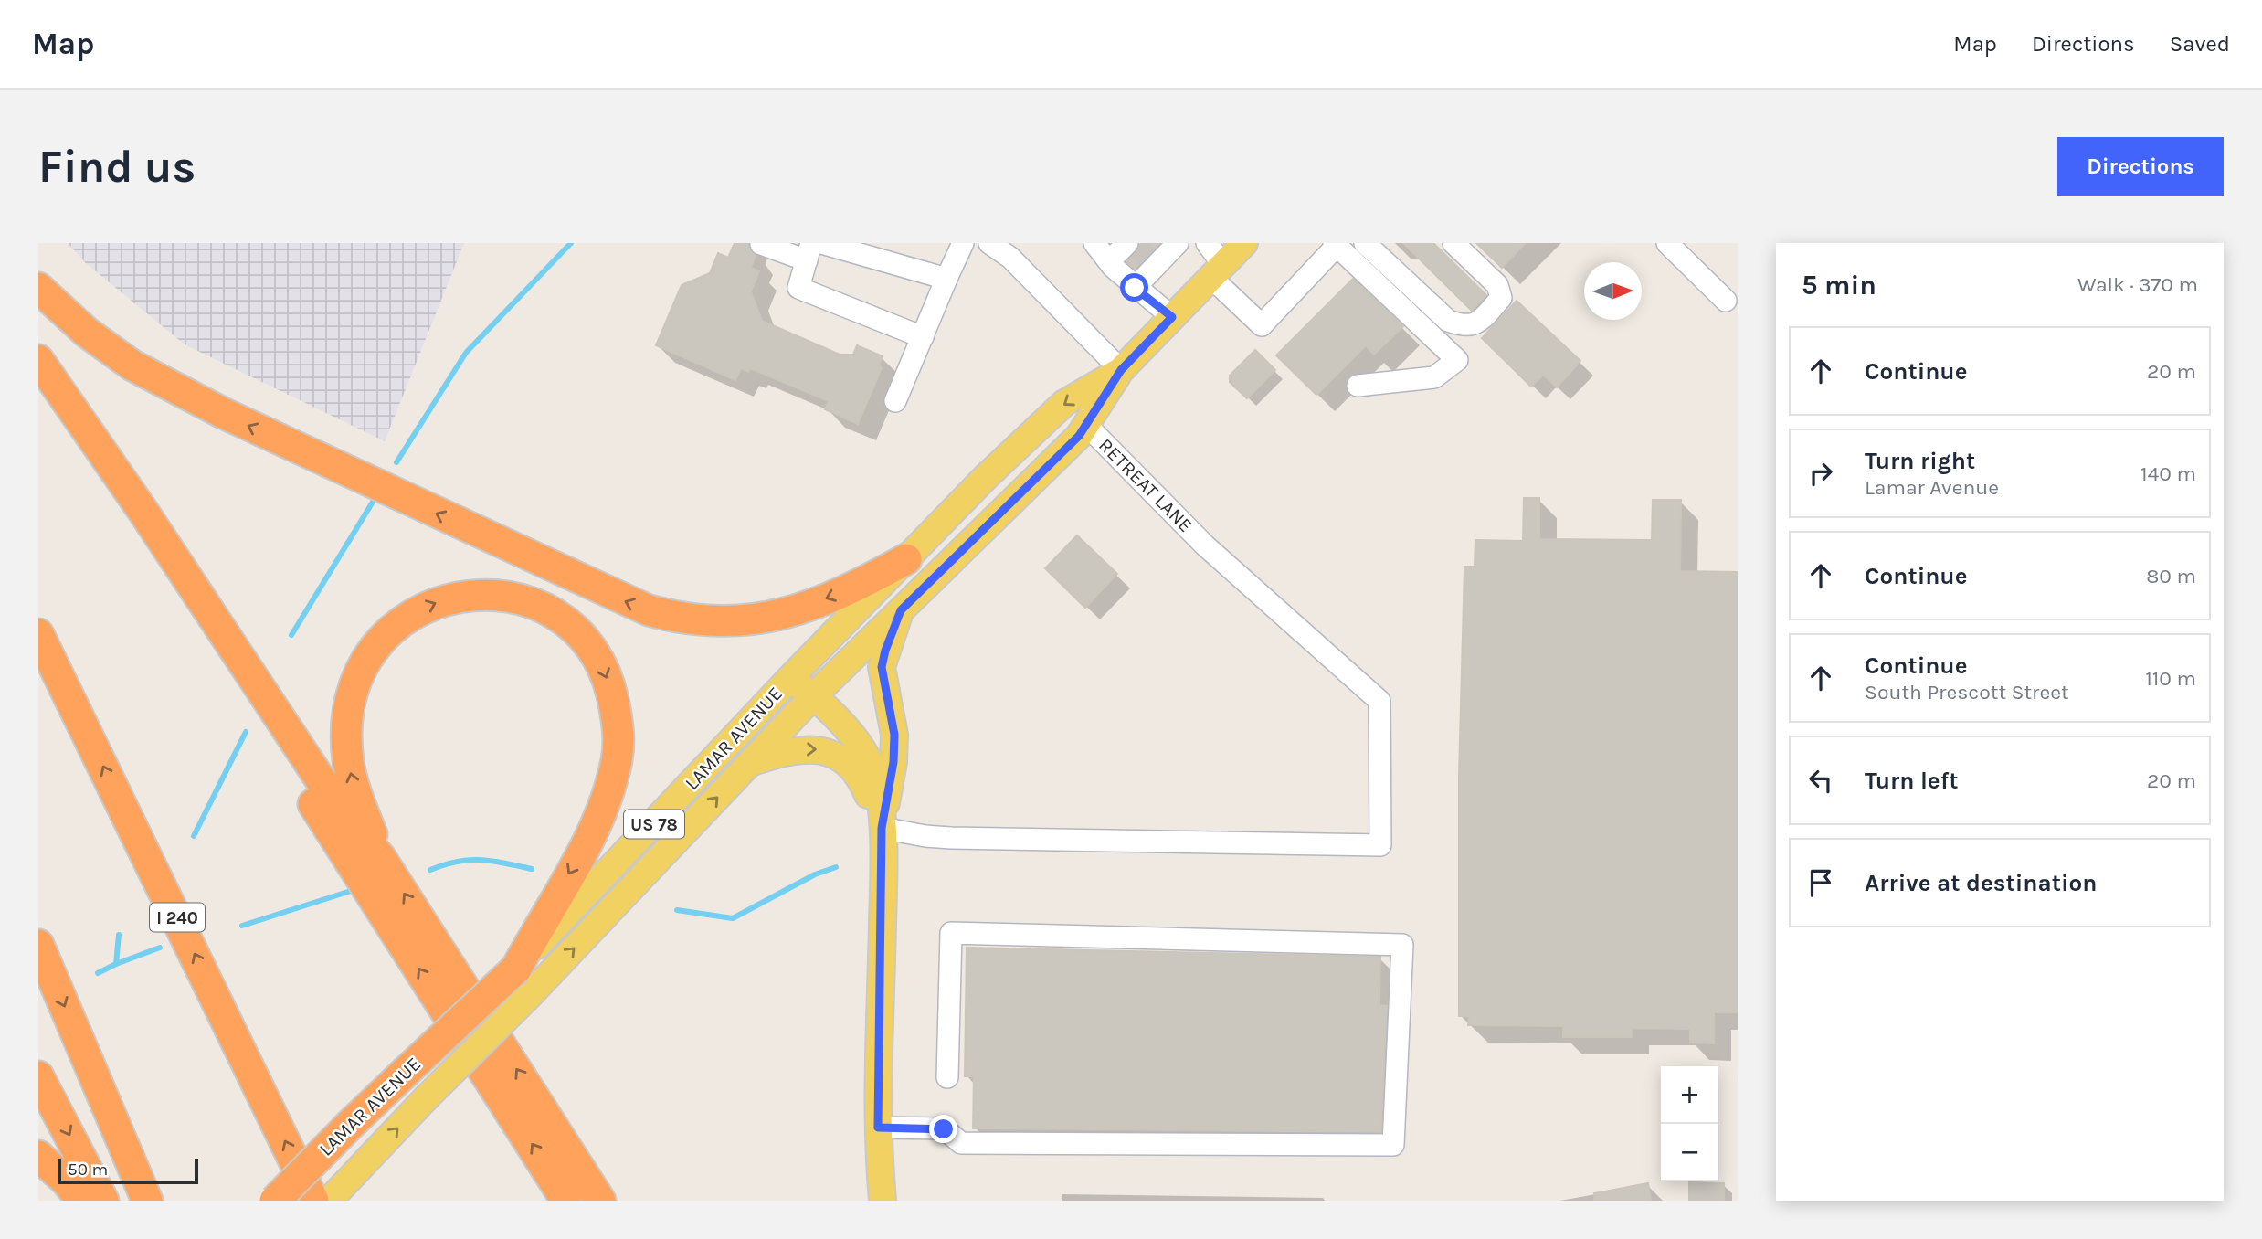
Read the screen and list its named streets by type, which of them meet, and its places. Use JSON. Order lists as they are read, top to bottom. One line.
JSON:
{"streets":{"highway":["LAMAR AVENUE","US 78","I 240"],"street":["RETREAT LANE"]},"crossings":[["RETREAT LANE","LAMAR AVENUE"]],"scale_bar":"50 m","north":"right","page":{"header":"Map","nav":["Map","Directions","Saved"],"buttons":"Directions","title":"Find us","heading":["5 min","Walk · 370 m"],"list":[["Continue","20 m"],["Turn right","Lamar Avenue","140 m"],["Continue","80 m"],["Continue","South Prescott Street","110 m"],["Turn left","20 m"],"Arrive at destination"],"map_buttons":["+","−"],"scale":"50 m"}}
